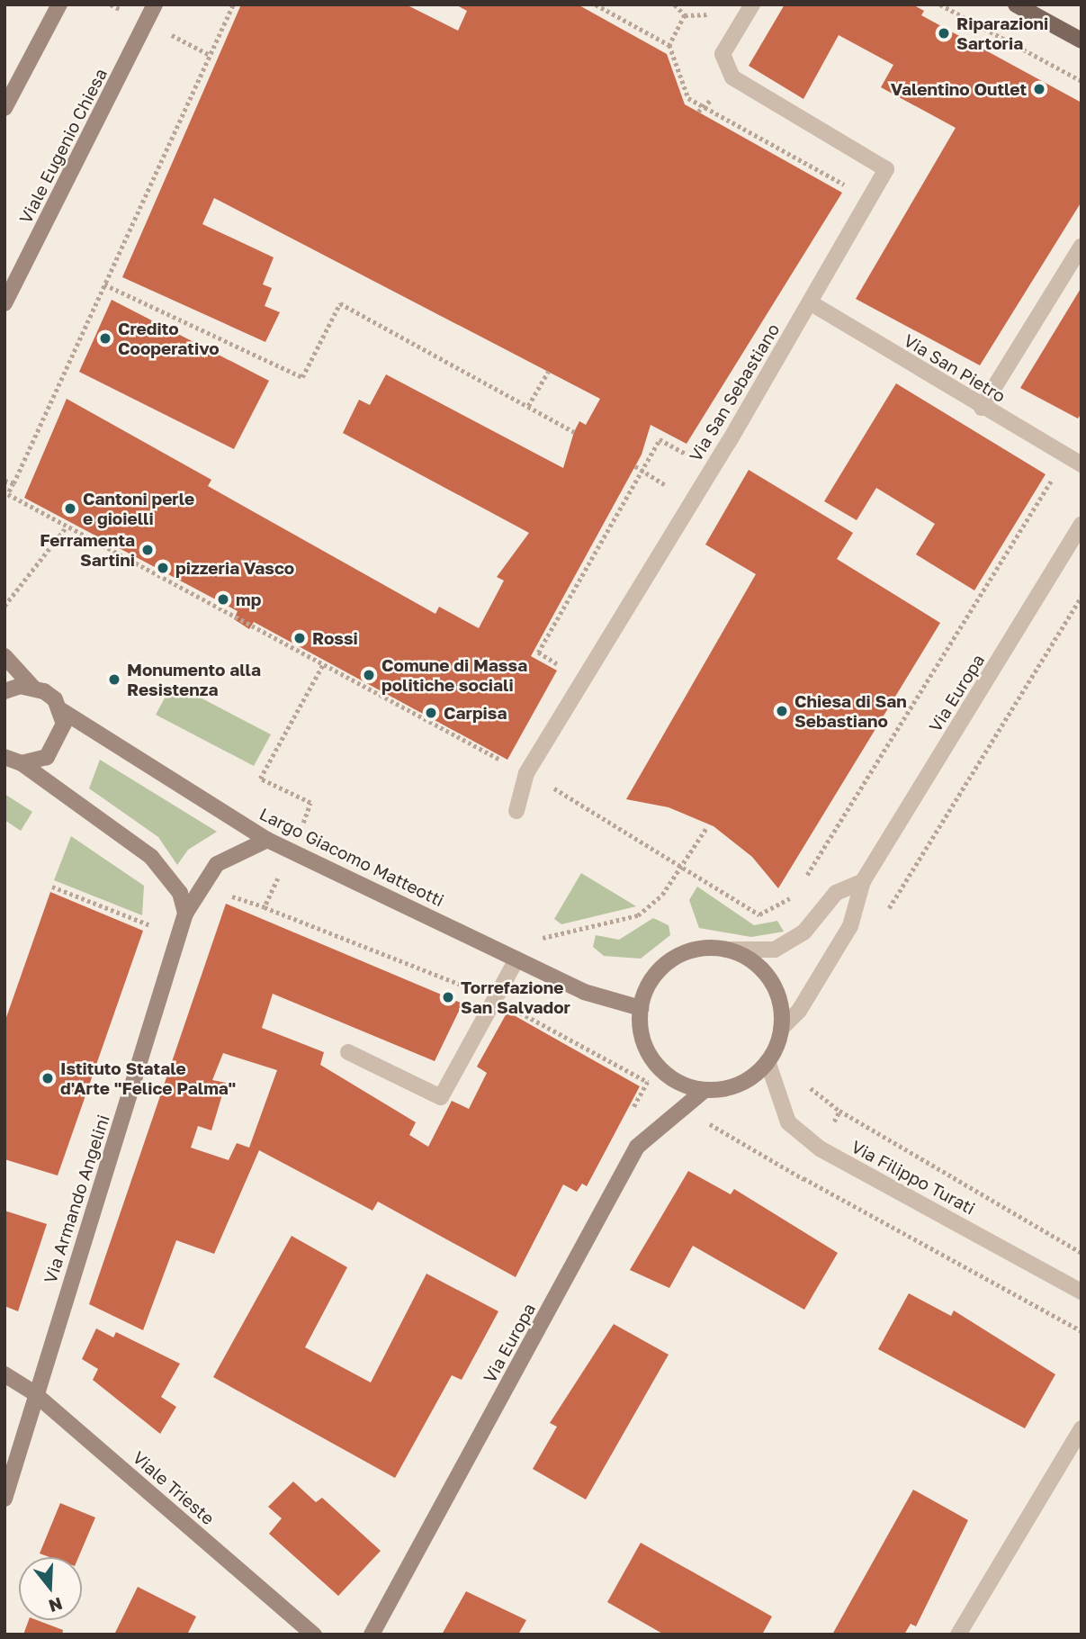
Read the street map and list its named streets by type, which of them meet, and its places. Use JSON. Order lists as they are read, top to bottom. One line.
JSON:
{"streets":{"street":["Viale Eugenio Chiesa","Via San Pietro","Via San Sebastiano","Via Europa","Largo Giacomo Matteotti","Via Filippo Turati","Via Armando Angelini","Viale Trieste"]},"crossings":[["Via San Pietro","Via San Sebastiano"],["Via Europa","Largo Giacomo Matteotti"],["Via Europa","Via Filippo Turati"],["Largo Giacomo Matteotti","Via Filippo Turati"],["Largo Giacomo Matteotti","Via Armando Angelini"],["Via Armando Angelini","Viale Trieste"]],"places":["Riparazioni Sartoria","Valentino Outlet","Credito Cooperativo","Cantoni perle e gioielli","Ferramenta Sartini","pizzeria Vasco","mp","Rossi","Comune di Massa politiche sociali","Monumento alla Resistenza","Chiesa di San Sebastiano","Carpisa","Torrefazione San Salvador","Istituto Statale d'Arte \"Felice Palma\""],"north":"bottom"}
